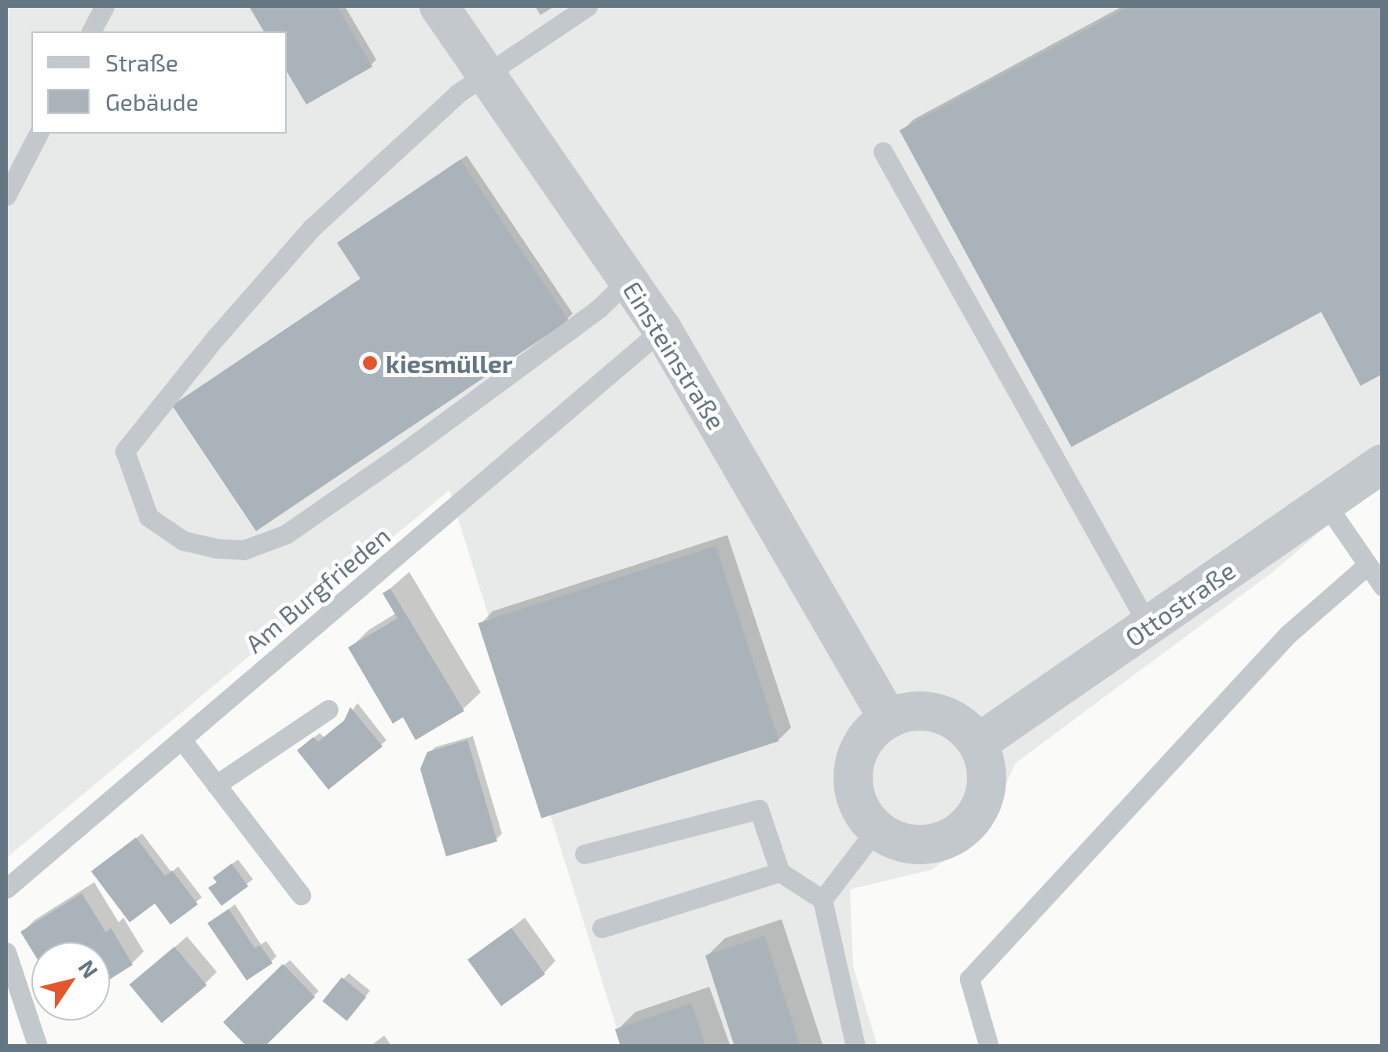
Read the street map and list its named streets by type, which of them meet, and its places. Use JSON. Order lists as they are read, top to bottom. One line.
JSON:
{"streets":{"street":["Einsteinstraße","Ottostraße"],"lane":["Am Burgfrieden"]},"crossings":[["Einsteinstraße","Am Burgfrieden"],["Einsteinstraße","Ottostraße"]],"places":["kiesmüller"],"legend":["Straße","Gebäude"],"north":"top right"}
